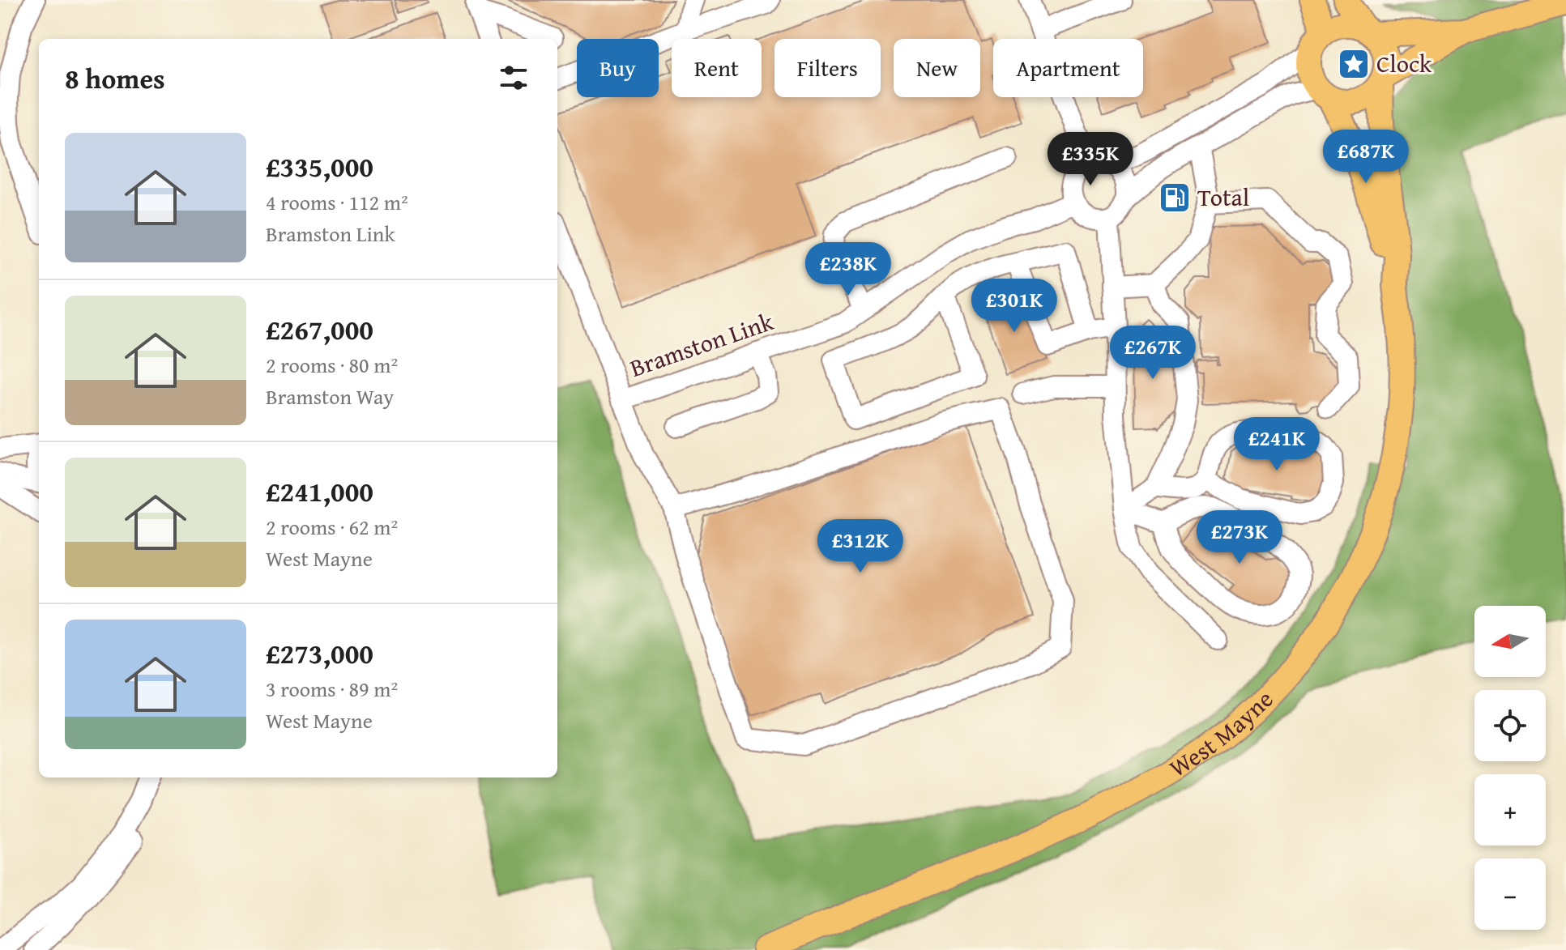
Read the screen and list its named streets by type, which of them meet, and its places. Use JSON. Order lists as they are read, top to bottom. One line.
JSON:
{"streets":{"main road":["West Mayne"],"street":["Bramston Link"]},"places":{"place":["Clock"],"fuel station":["Total"]},"north":"left","page":{"chip":["Buy","Rent","Filters","New","Apartment"],"heading":"8 homes","list":[{"name":"£335,000","note":"4 rooms · 112 m² · Bramston Link"},{"name":"£267,000","note":"2 rooms · 80 m² · Bramston Way"},{"name":"£241,000","note":"2 rooms · 62 m² · West Mayne"},{"name":"£273,000","note":"3 rooms · 89 m² · West Mayne"}],"price":["£687K","£335K","£238K","£301K","£267K","£241K","£273K","£312K"],"map_buttons":["+","−"]}}
